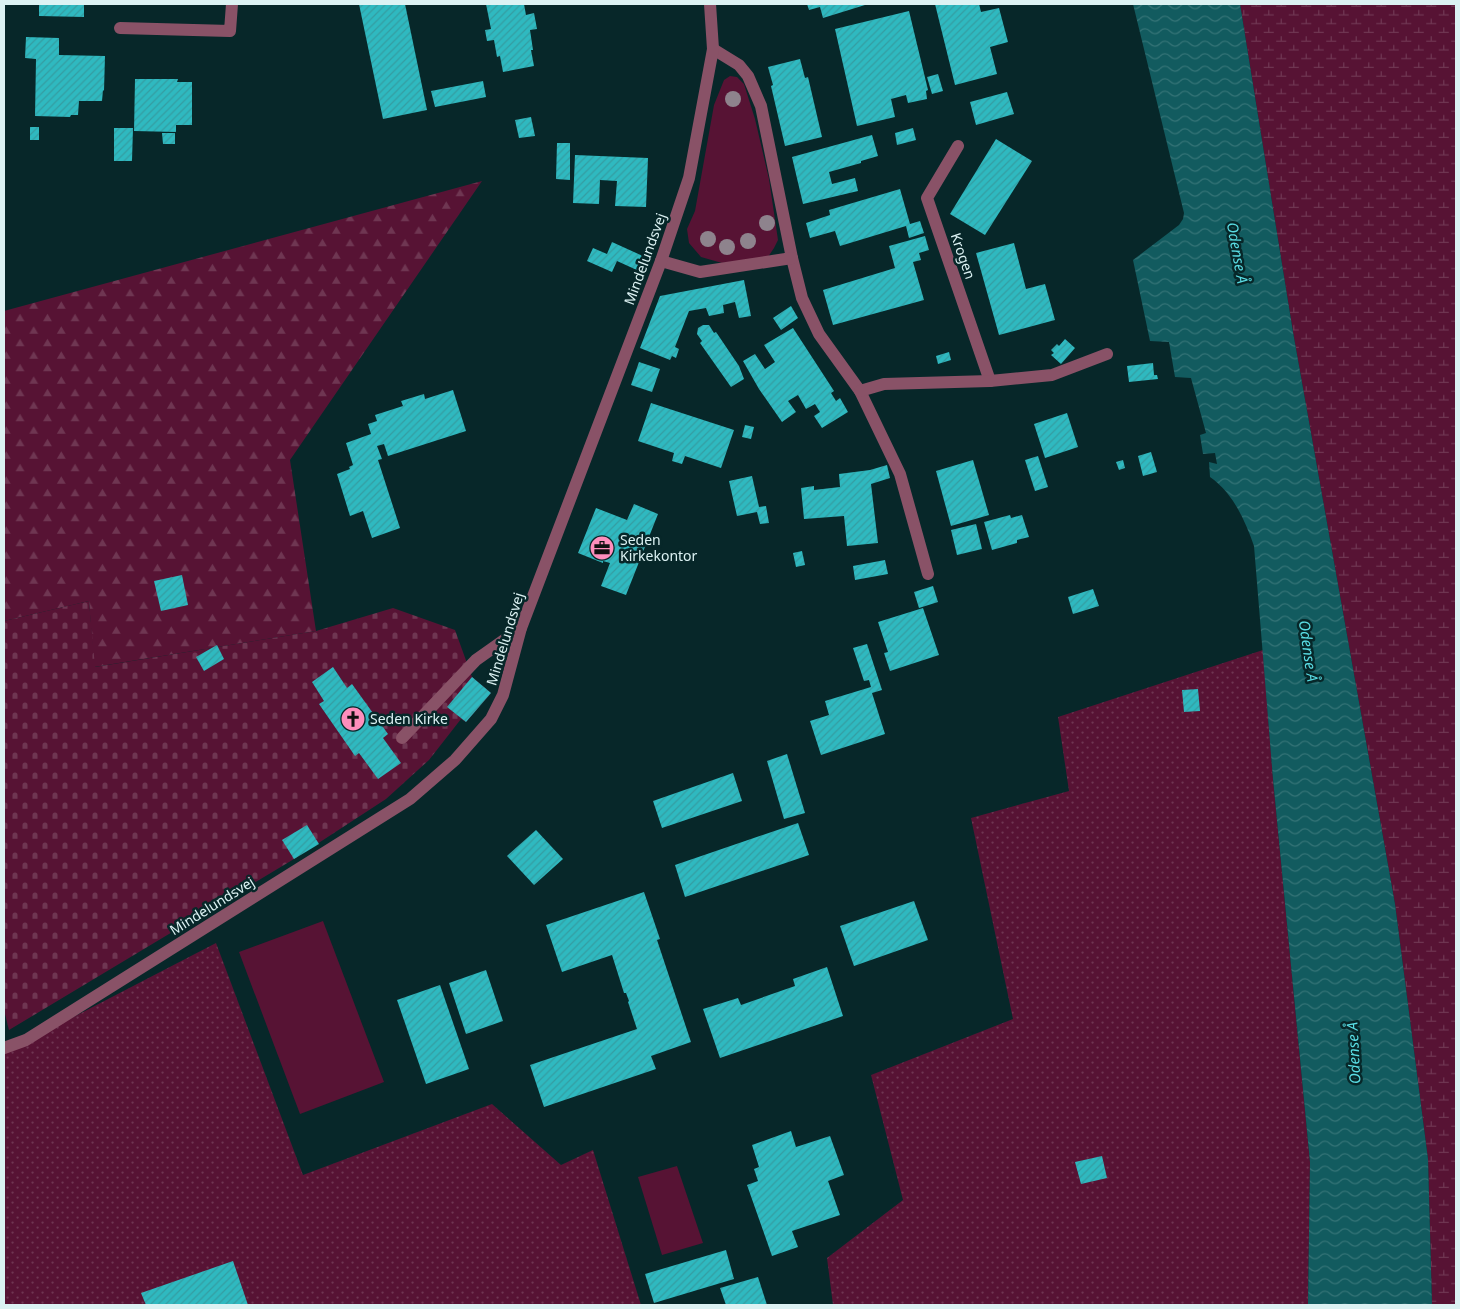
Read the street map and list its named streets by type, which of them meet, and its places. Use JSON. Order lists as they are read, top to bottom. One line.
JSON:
{"streets":{"street":["Krogen","Mindelundsvej"]},"water":["Odense Å"],"places":{"office":["Seden Kirkekontor"],"church":["Seden Kirke"]}}
